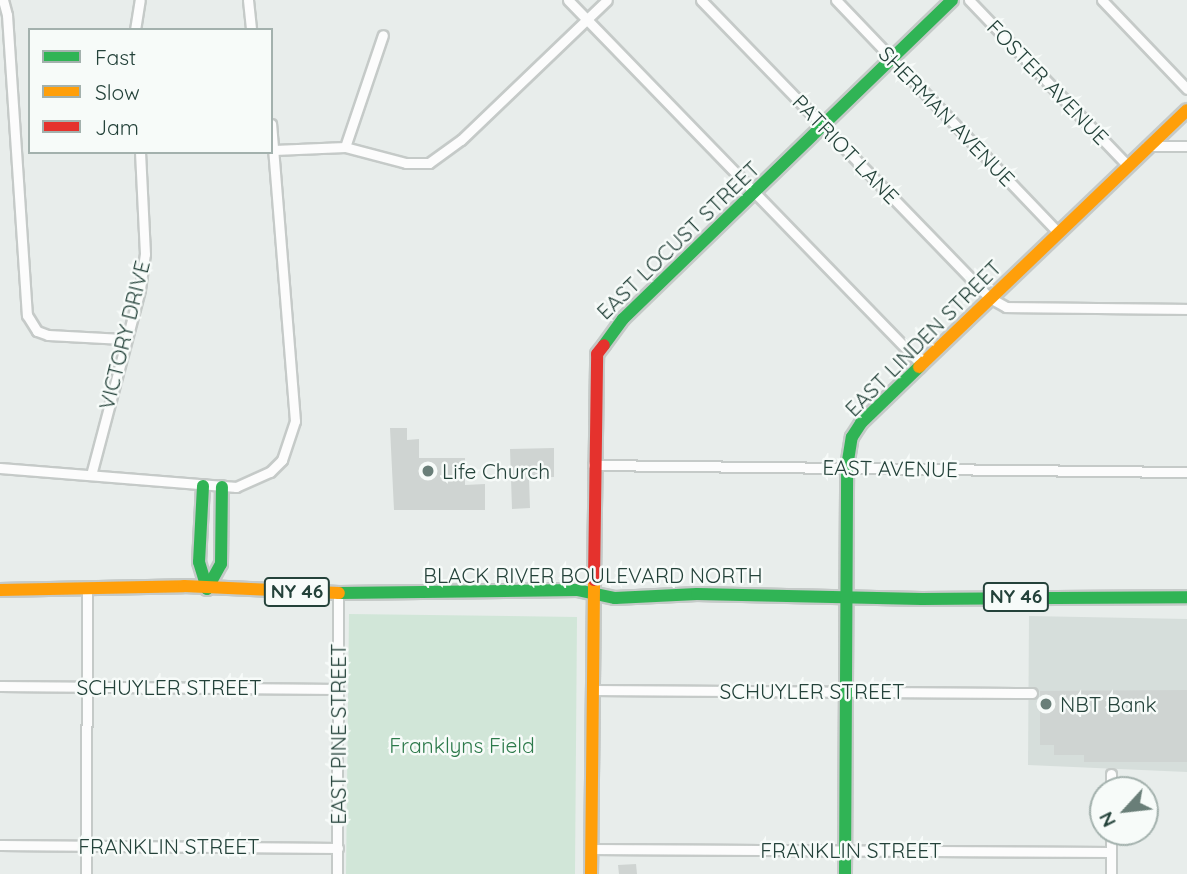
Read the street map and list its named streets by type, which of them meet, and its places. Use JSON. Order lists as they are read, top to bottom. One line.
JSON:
{"streets":{"street":["FOSTER AVENUE","SHERMAN AVENUE","PATRIOT LANE","EAST LOCUST STREET","VICTORY DRIVE","EAST LINDEN STREET","EAST AVENUE","BLACK RIVER BOULEVARD NORTH","NY 46","SCHUYLER STREET","EAST PINE STREET","FRANKLIN STREET"]},"crossings":[["FOSTER AVENUE","EAST LINDEN STREET"],["SHERMAN AVENUE","EAST LOCUST STREET"],["SHERMAN AVENUE","EAST LINDEN STREET"],["PATRIOT LANE","EAST LOCUST STREET"],["PATRIOT LANE","EAST LINDEN STREET"],["EAST LOCUST STREET","EAST AVENUE"],["EAST LOCUST STREET","BLACK RIVER BOULEVARD NORTH"],["EAST LOCUST STREET","SCHUYLER STREET"],["EAST LOCUST STREET","FRANKLIN STREET"],["EAST LINDEN STREET","EAST AVENUE"],["EAST LINDEN STREET","BLACK RIVER BOULEVARD NORTH"],["EAST LINDEN STREET","SCHUYLER STREET"],["EAST LINDEN STREET","FRANKLIN STREET"],["BLACK RIVER BOULEVARD NORTH","EAST PINE STREET"],["SCHUYLER STREET","EAST PINE STREET"],["EAST PINE STREET","FRANKLIN STREET"]],"parks":["Franklyns Field"],"places":["Life Church","NBT Bank"],"legend":["Fast","Slow","Jam"],"north":"bottom left"}
